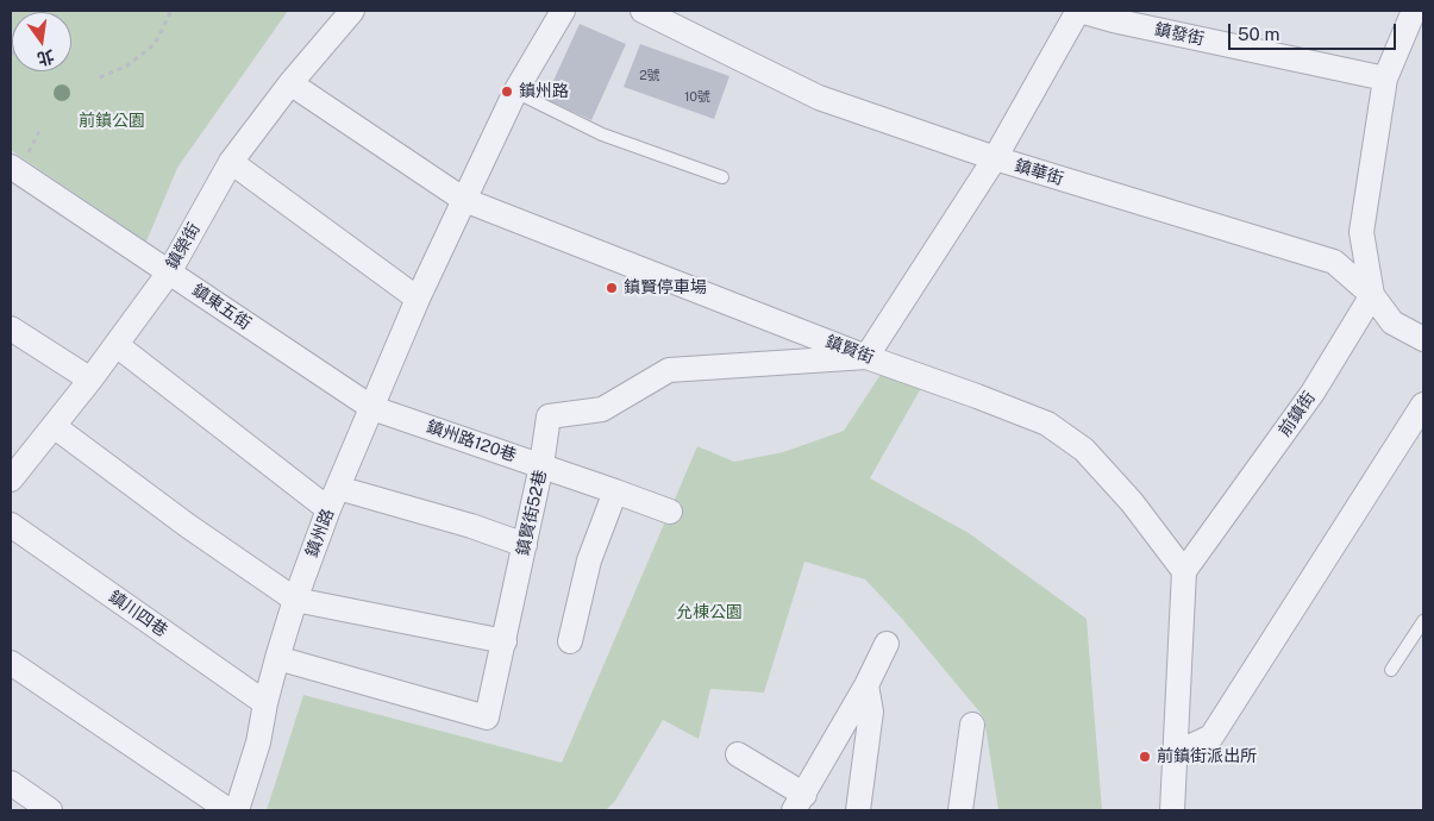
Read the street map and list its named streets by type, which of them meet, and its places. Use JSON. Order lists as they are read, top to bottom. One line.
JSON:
{"streets":{"street":["鎮發街","鎮華街","鎮榮街","鎮東五街","鎮賢街","前鎮街","鎮州路120巷","鎮賢街52巷","鎮州路","鎮川四巷"]},"crossings":[["鎮華街","前鎮街"],["鎮榮街","鎮東五街"],["鎮榮街","鎮賢街"],["鎮東五街","鎮州路120巷"],["鎮東五街","鎮州路"],["鎮賢街","前鎮街"],["鎮賢街","鎮賢街52巷"],["鎮賢街","鎮州路"],["鎮州路120巷","鎮賢街52巷"],["鎮州路120巷","鎮州路"],["鎮賢街52巷","鎮州路"],["鎮州路","鎮川四巷"]],"parks":["前鎮公園","允棟公園"],"places":["鎮州路","鎮賢停車場","前鎮街派出所"],"house_numbers":["2號","10號"],"scale_bar":"50 m","north":"bottom"}
